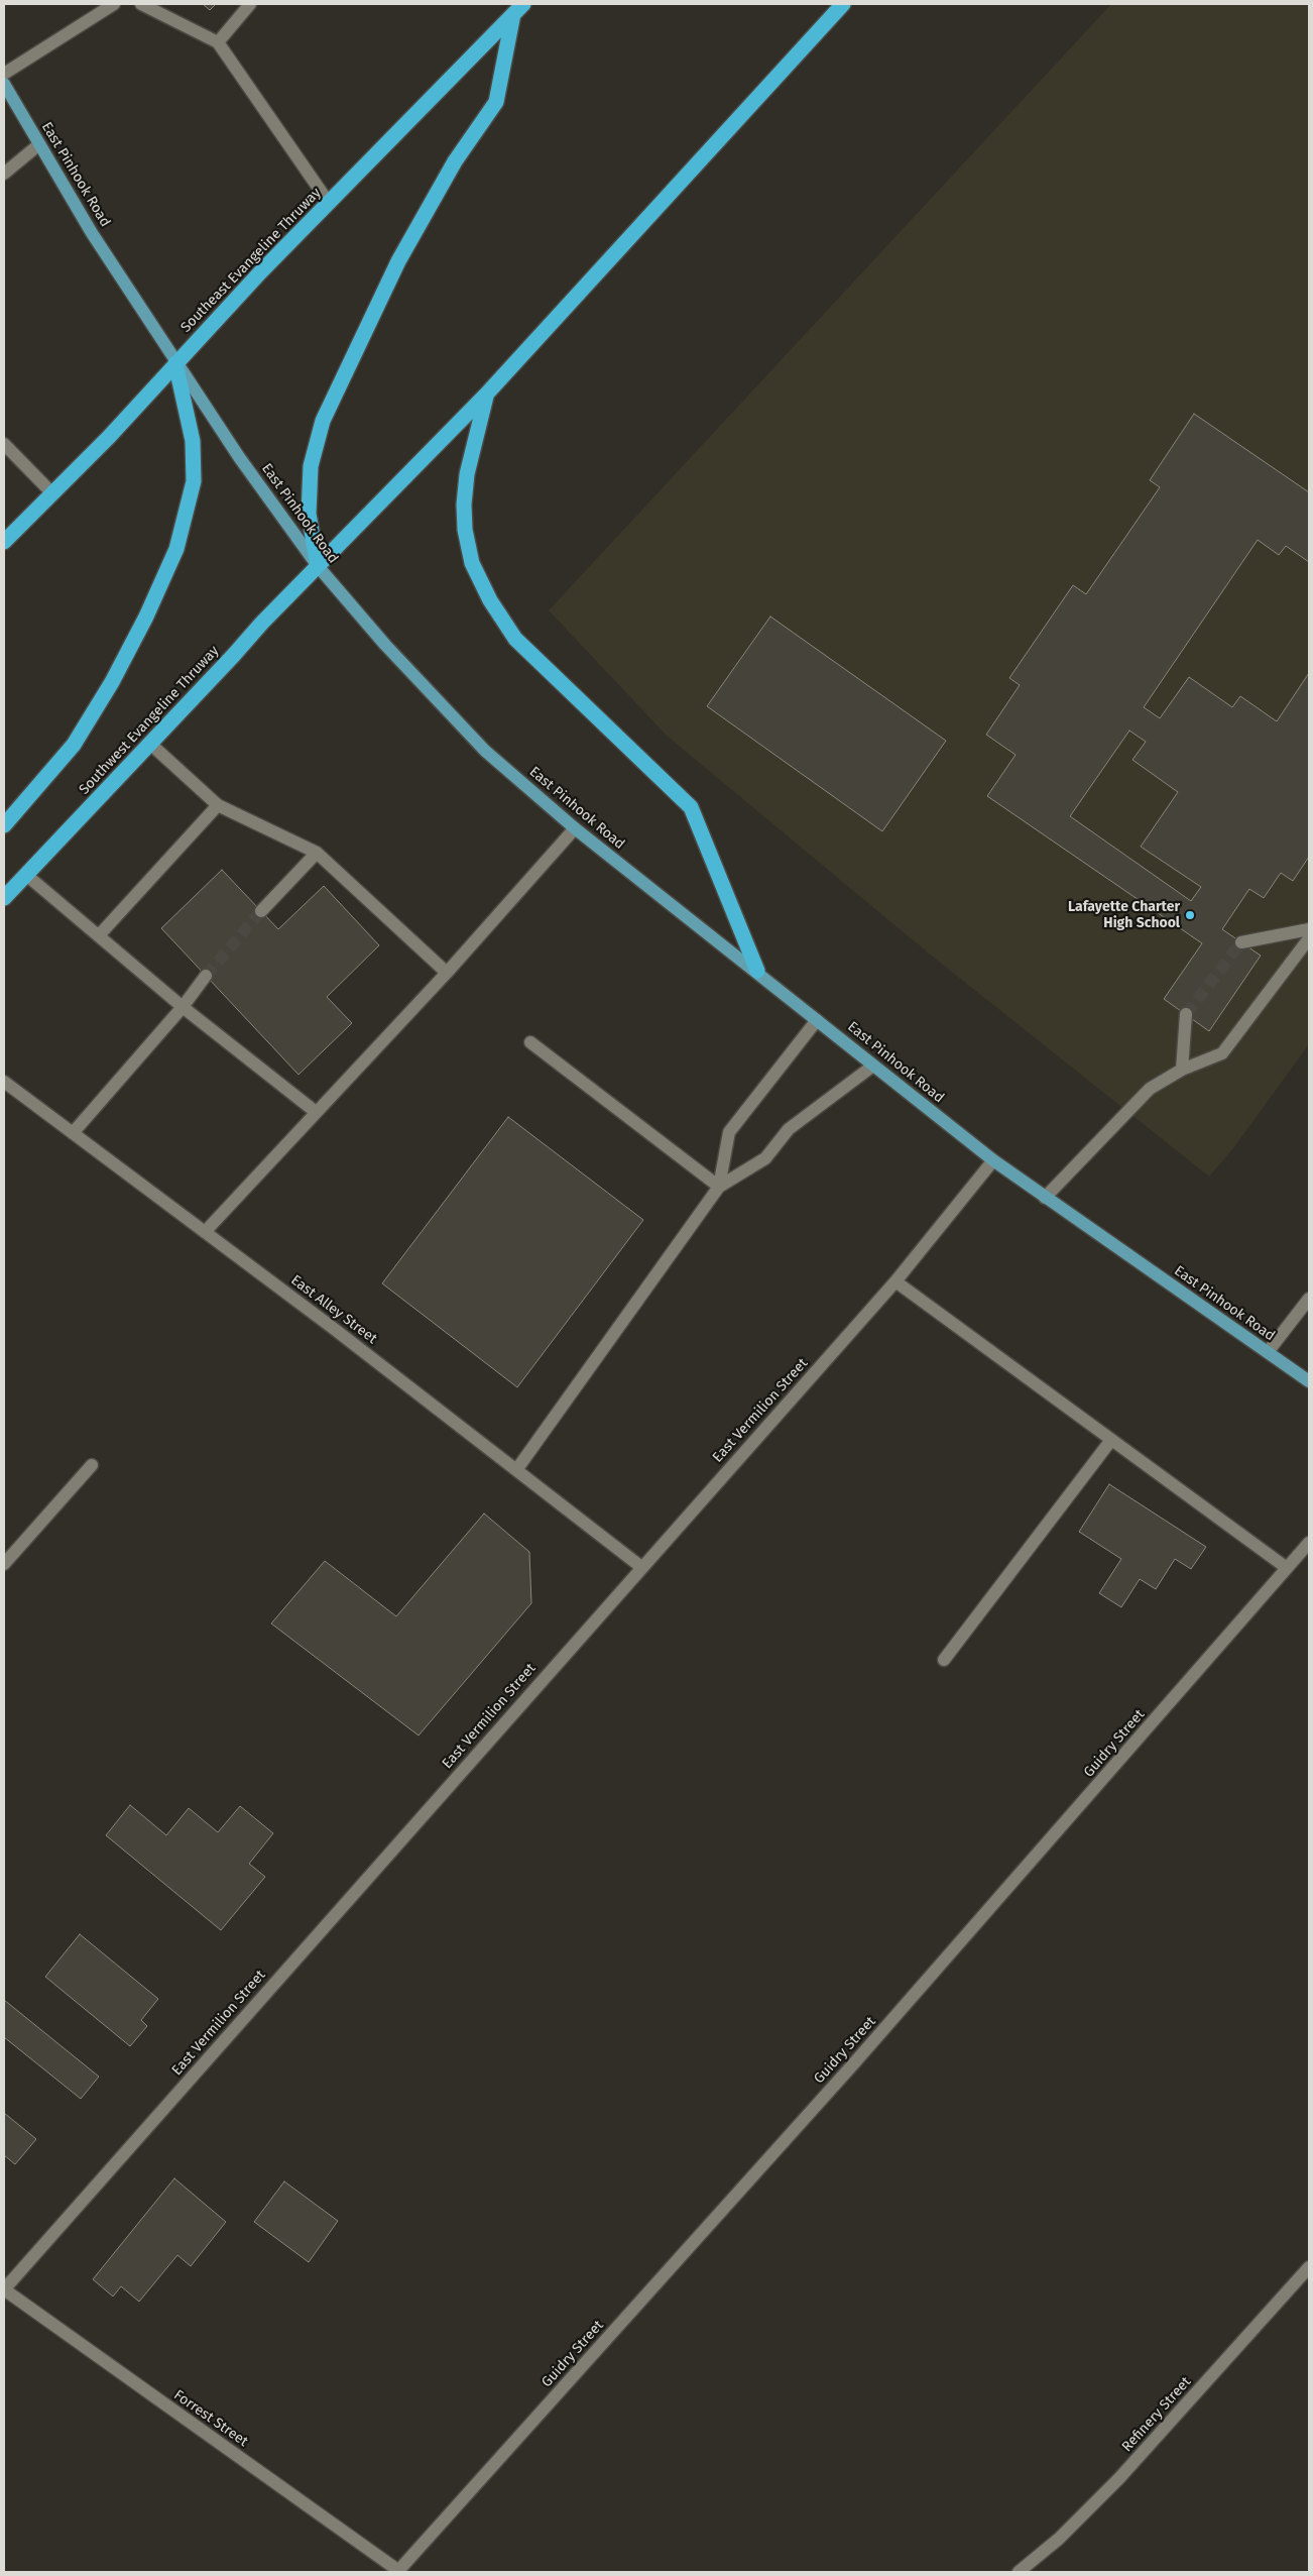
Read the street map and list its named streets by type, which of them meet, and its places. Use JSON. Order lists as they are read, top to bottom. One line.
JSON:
{"streets":{"highway":["Southeast Evangeline Thruway","Southwest Evangeline Thruway"],"main road":["East Pinhook Road"],"street":["East Alley Street","East Vermilion Street","Guidry Street","Refinery Street","Forrest Street"]},"crossings":[["East Pinhook Road","Southeast Evangeline Thruway"],["East Pinhook Road","Southwest Evangeline Thruway"],["East Pinhook Road","East Vermilion Street"],["East Alley Street","East Vermilion Street"],["East Vermilion Street","Forrest Street"],["Guidry Street","Forrest Street"]],"places":["Lafayette Charter High School"]}
